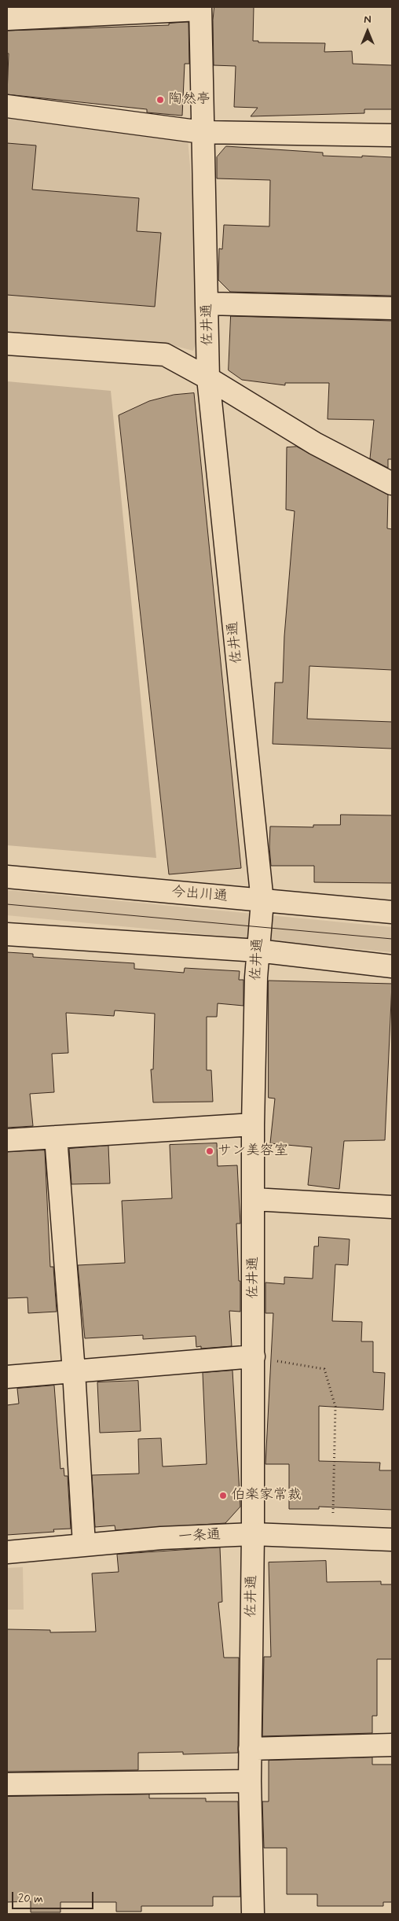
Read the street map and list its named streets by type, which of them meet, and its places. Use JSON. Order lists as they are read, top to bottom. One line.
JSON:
{"streets":{"street":["佐井通","今出川通","一条通"]},"crossings":[["佐井通","今出川通"],["佐井通","一条通"]],"places":["陶然亭","サン美容室","伯楽家常裁"],"scale_bar":"20 m","north":"top"}
